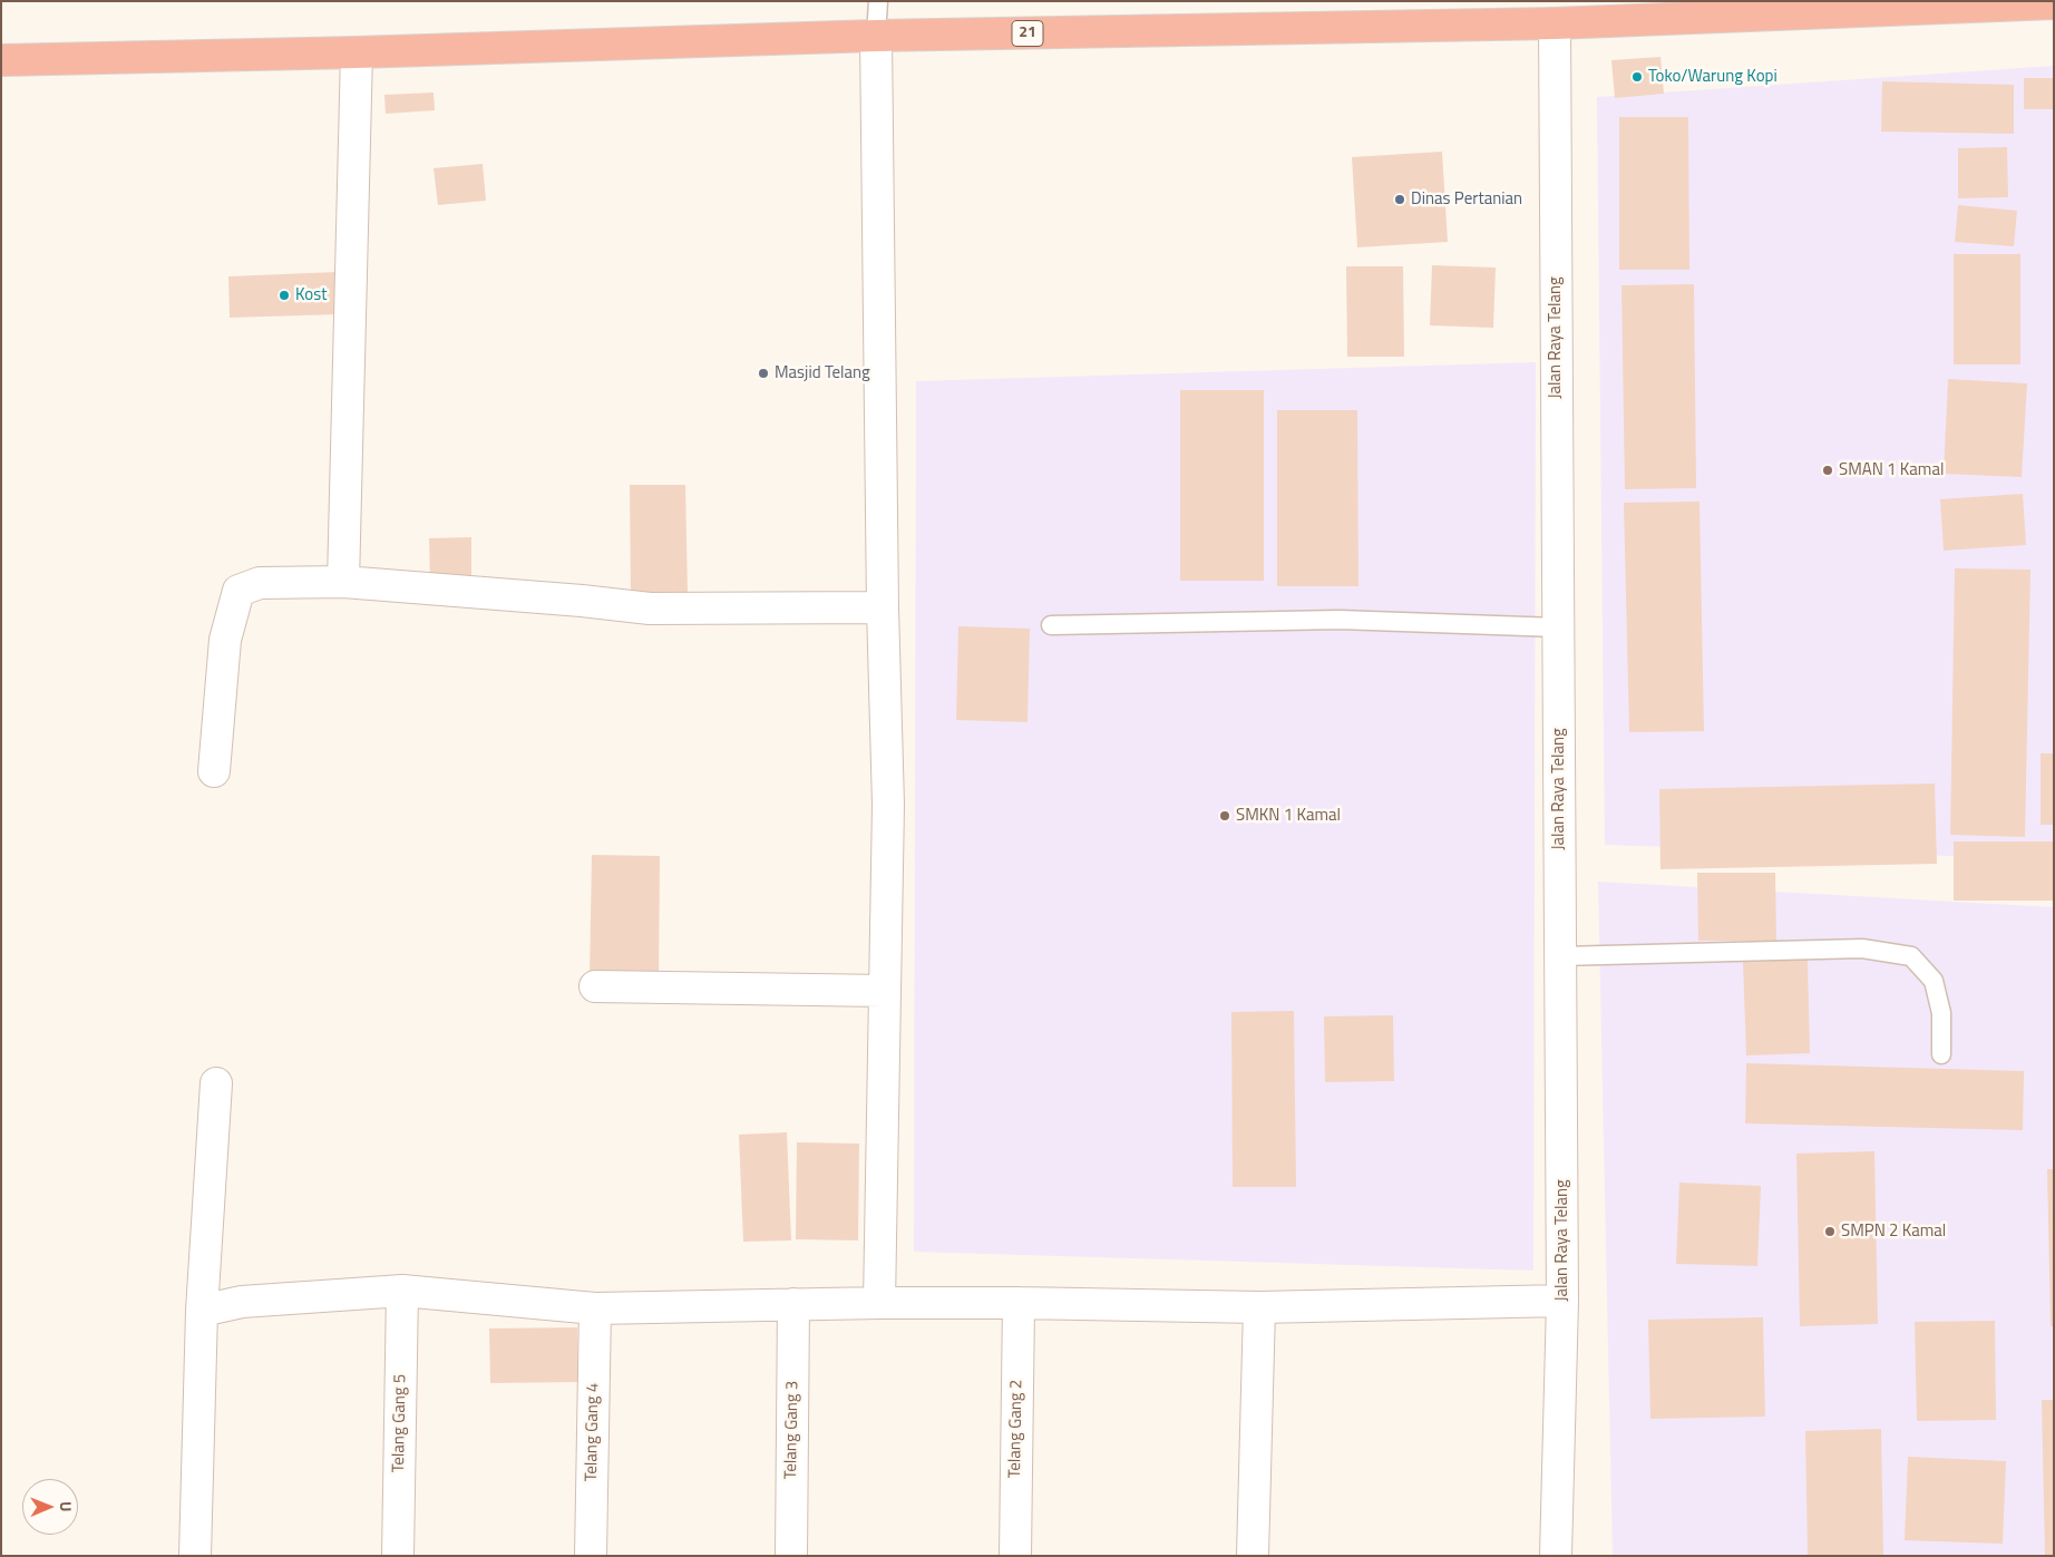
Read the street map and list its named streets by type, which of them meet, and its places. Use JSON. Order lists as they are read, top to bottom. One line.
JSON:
{"streets":{"highway":["21"],"street":["Jalan Raya Telang","Telang Gang 5","Telang Gang 2","Telang Gang 3","Telang Gang 4"]},"crossings":[["21","Jalan Raya Telang"]],"places":["Toko/Warung Kopi","Dinas Pertanian","Kost","Masjid Telang","SMAN 1 Kamal","SMKN 1 Kamal","SMPN 2 Kamal"],"north":"right"}
